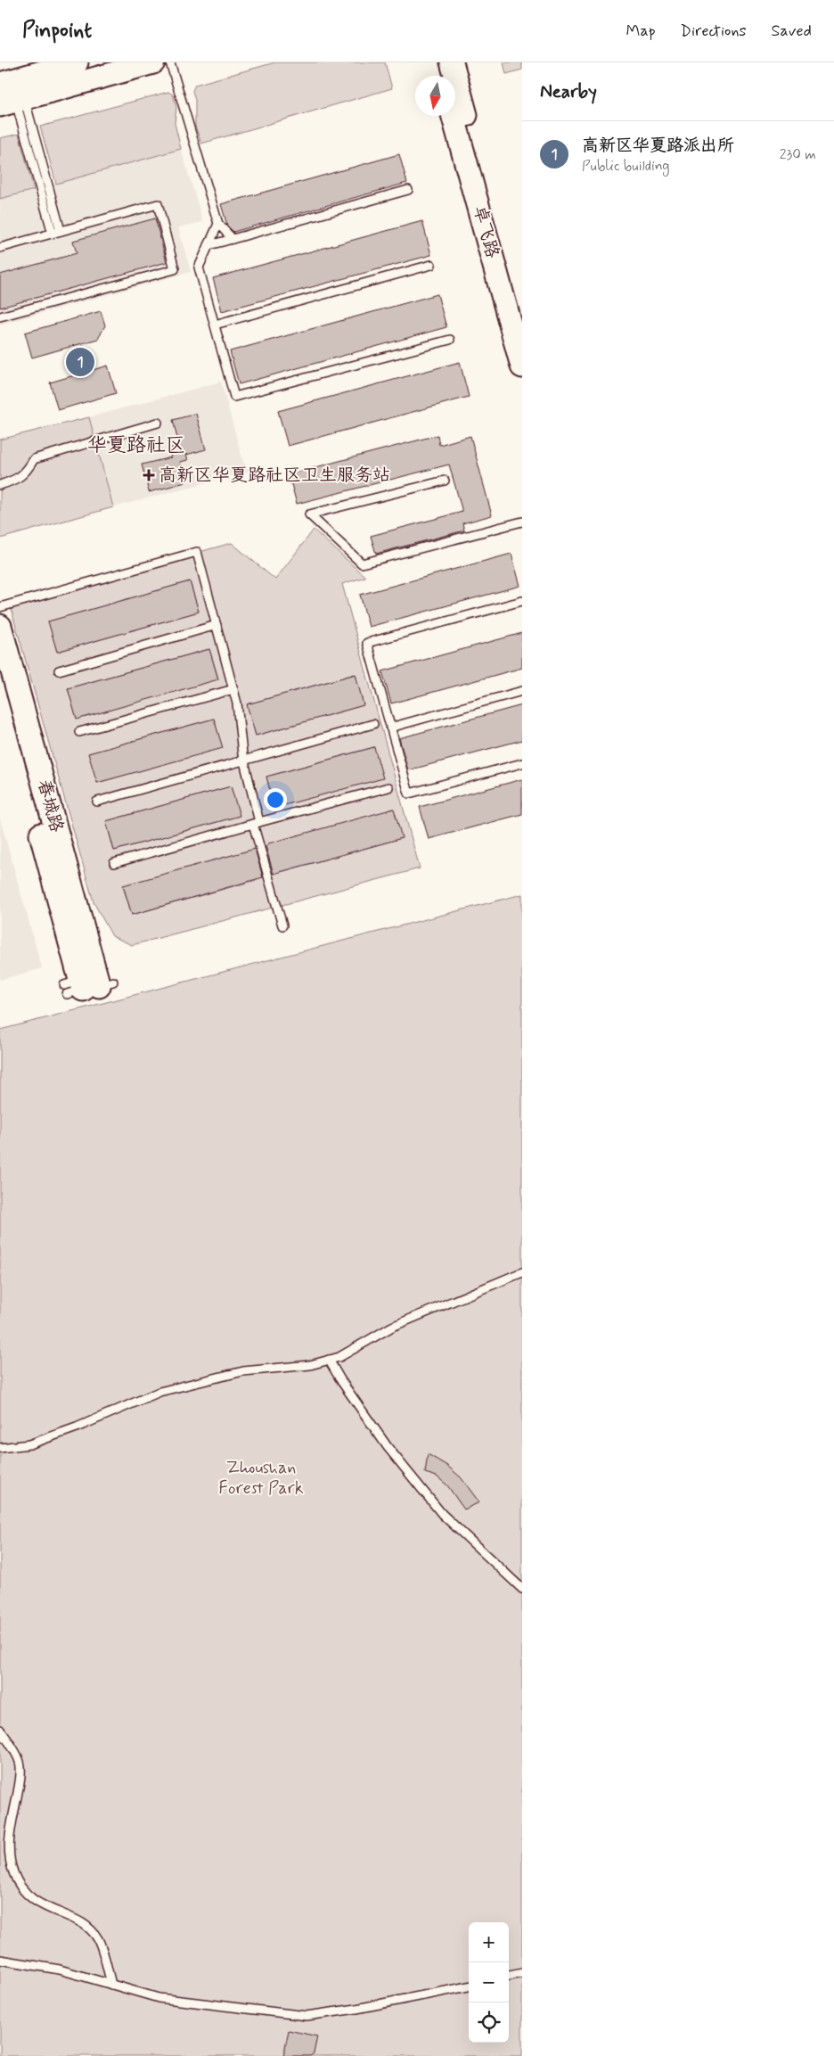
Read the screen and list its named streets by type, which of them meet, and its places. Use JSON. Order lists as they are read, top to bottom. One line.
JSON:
{"streets":{"street":["卓飞路","春城路"]},"districts":["华夏路社区"],"parks":["Zhoushan Forest Park"],"places":{"health":["高新区华夏路社区卫生服务站"]},"north":"bottom","page":{"header":"Pinpoint","nav":["Map","Directions","Saved"],"heading":"Nearby","list":[{"mark":"1","name":"高新区华夏路派出所","note":"Public building","value":"230 m"}],"pins":"1","map_buttons":["+","−"]}}
